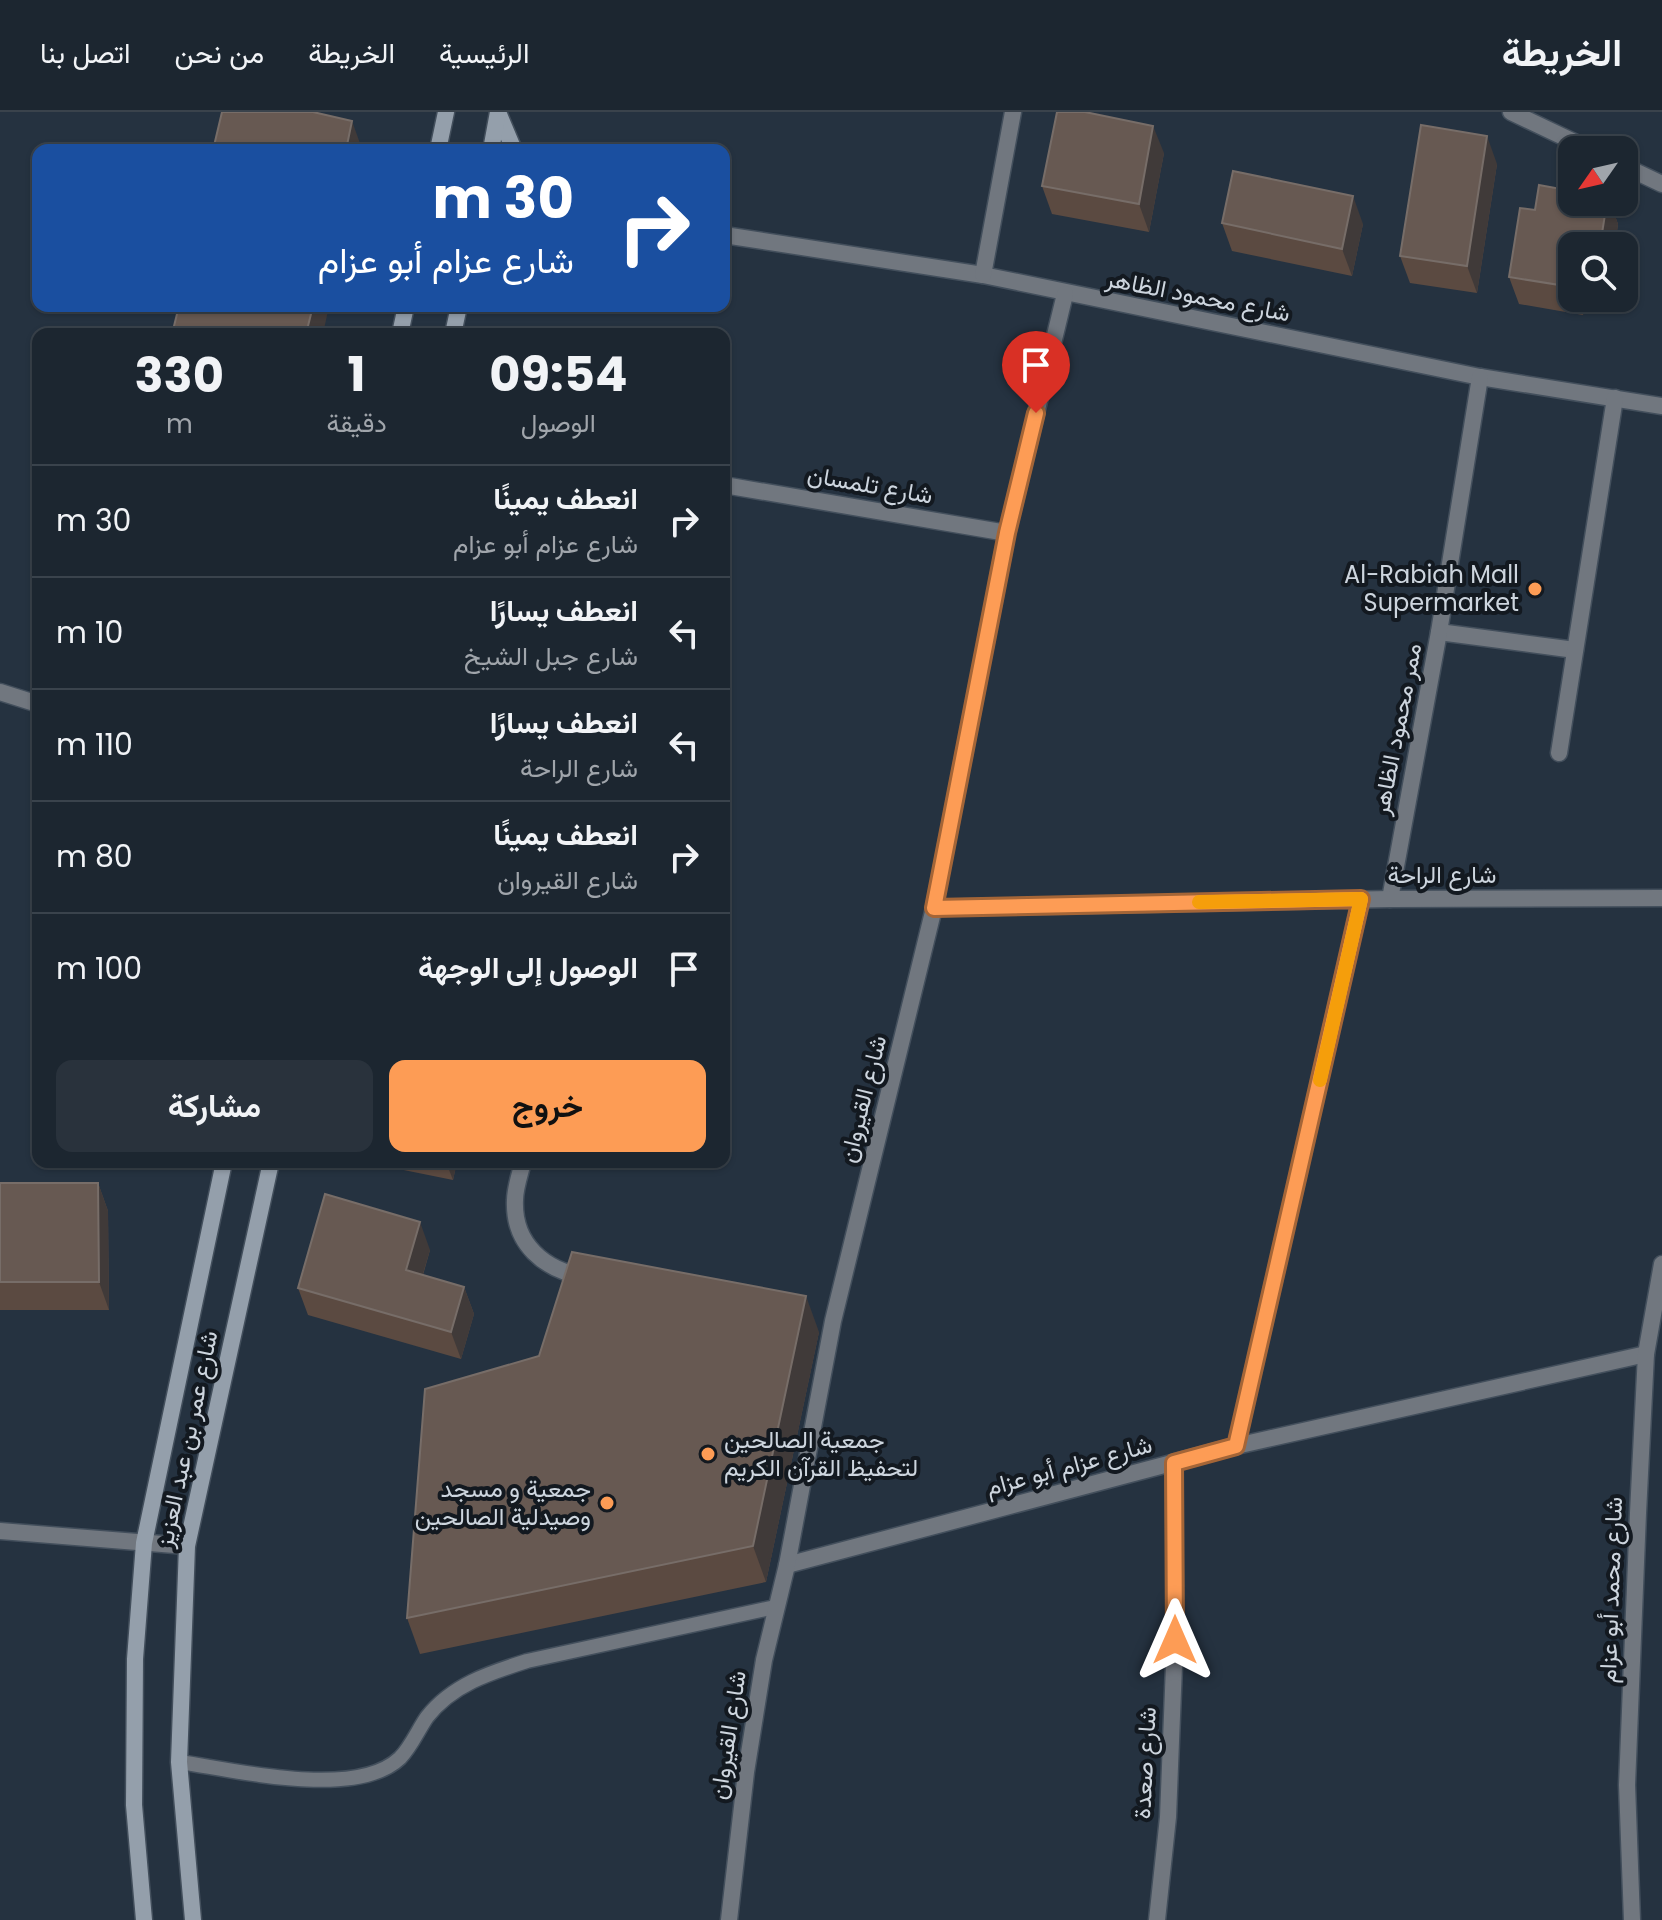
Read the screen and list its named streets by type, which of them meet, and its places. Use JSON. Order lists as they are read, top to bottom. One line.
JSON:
{"streets":{"street":["شارع محمود الظاهر","شارع تلمسان","ممر محمود الظاهر","شارع الراحة","شارع القيروان","شارع عمر بن عبد العزيز","شارع عزام أبو عزام","شارع محمد أبو عزام","شارع صعدة"]},"crossings":[["شارع محمود الظاهر","ممر محمود الظاهر"],["شارع محمود الظاهر","شارع القيروان"],["شارع تلمسان","شارع القيروان"],["ممر محمود الظاهر","شارع الراحة"],["شارع الراحة","شارع القيروان"],["شارع القيروان","شارع عزام أبو عزام"],["شارع عزام أبو عزام","شارع محمد أبو عزام"],["شارع عزام أبو عزام","شارع صعدة"]],"places":["Al-Rabiah Mall Supermarket","جمعية الصالحين لتحفيظ القرآن الكريم","جمعية و مسجد وصيدلية الصالحين"],"north":"bottom left","page":{"header":"الخريطة","nav":["الرئيسية","الخريطة","من نحن","اتصل بنا"],"turn":["30 m","شارع عزام أبو عزام"],"eta":["09:54","الوصول","1","دقيقة","330","m"],"list":[{"name":"انعطف يمينًا","note":"شارع عزام أبو عزام","value":"30 m"},{"name":"انعطف يسارًا","note":"شارع جبل الشيخ","value":"10 m"},{"name":"انعطف يسارًا","note":"شارع الراحة","value":"110 m"},{"name":"انعطف يمينًا","note":"شارع القيروان","value":"80 m"},{"name":"الوصول إلى الوجهة","value":"100 m"}],"buttons":["خروج","مشاركة"]}}
